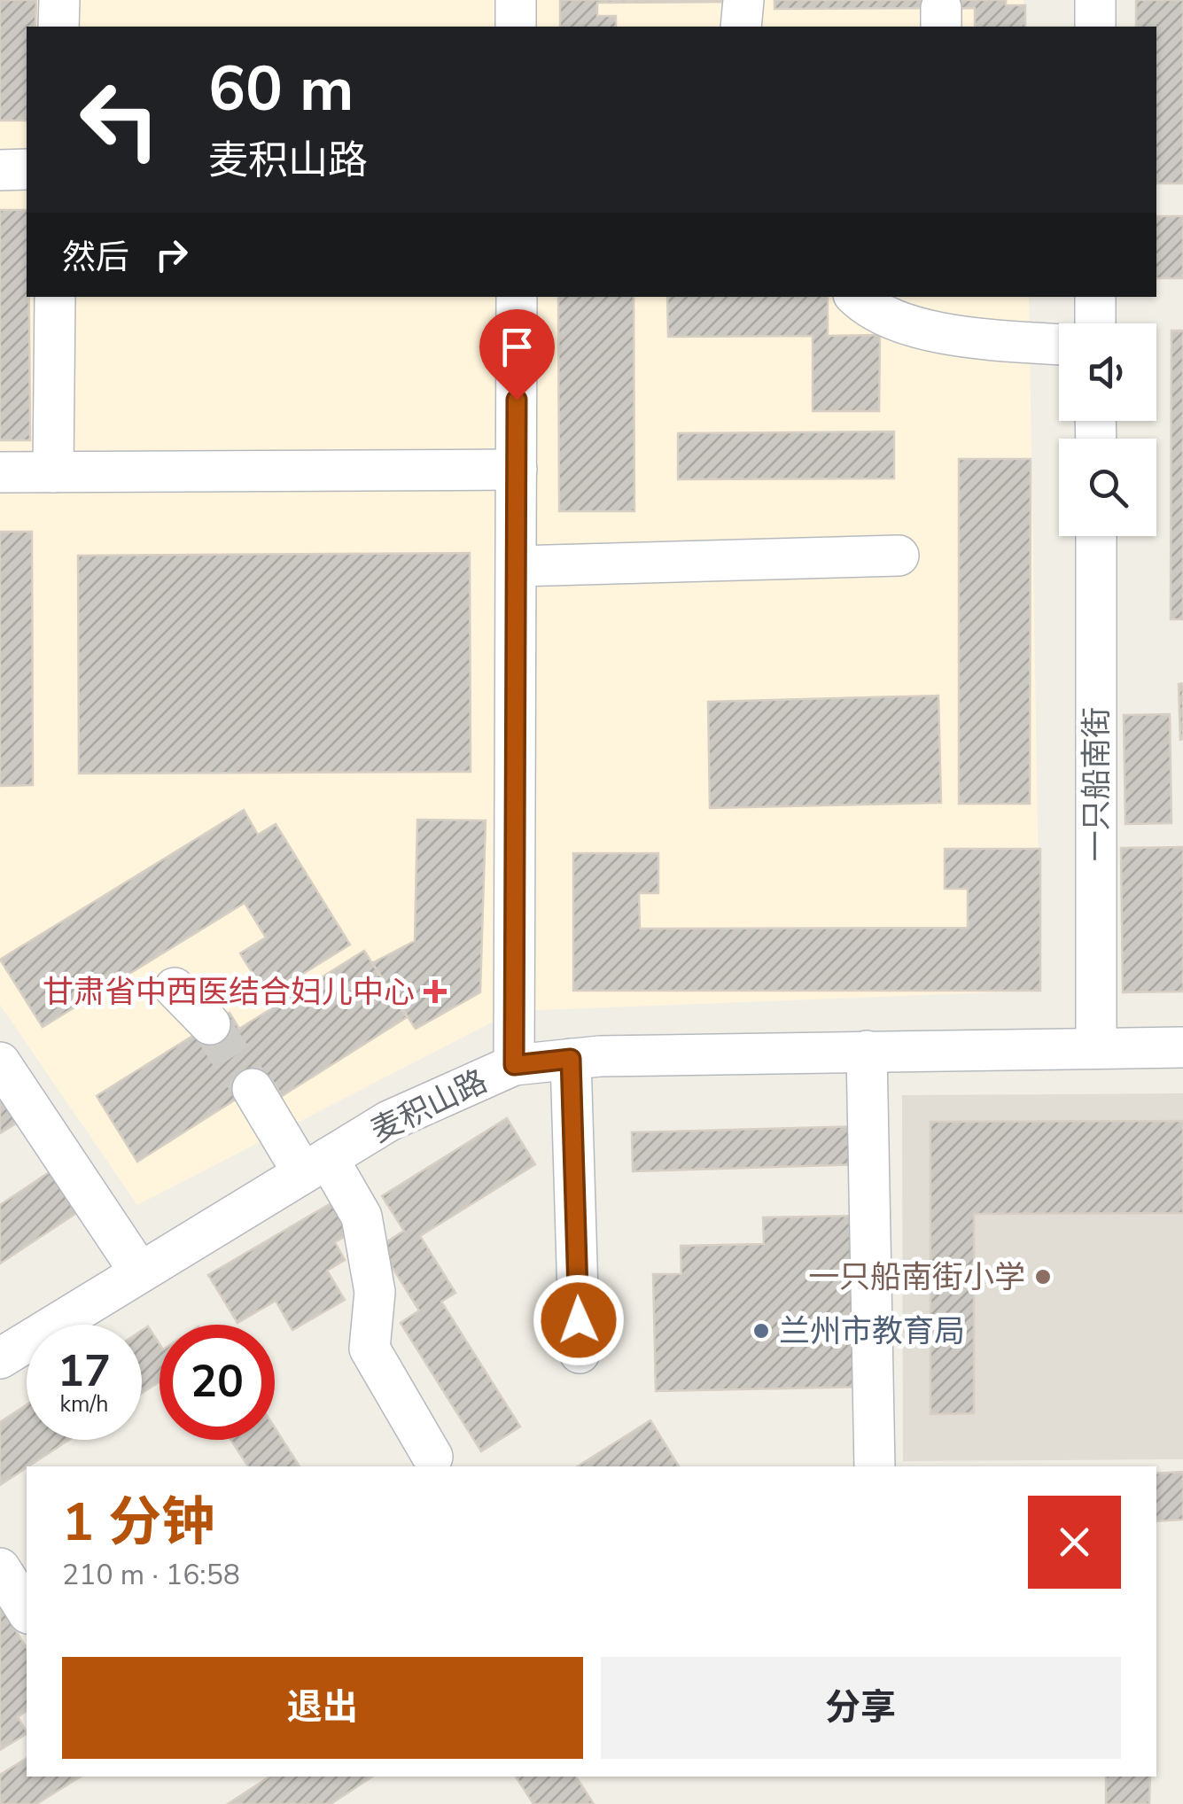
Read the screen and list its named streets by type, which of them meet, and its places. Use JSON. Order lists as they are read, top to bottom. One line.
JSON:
{"streets":{"street":["一只船南街","麦积山路"]},"crossings":[["一只船南街","麦积山路"]],"places":{"health":["甘肃省中西医结合妇儿中心"],"other":["一只船南街小学","兰州市教育局"]},"page":{"turn":["60 m","麦积山路"],"then":"然后","speed":"17 km/h","limit":"20","heading":["1 分钟","210 m · 16:58"],"buttons":["退出","分享"]}}
